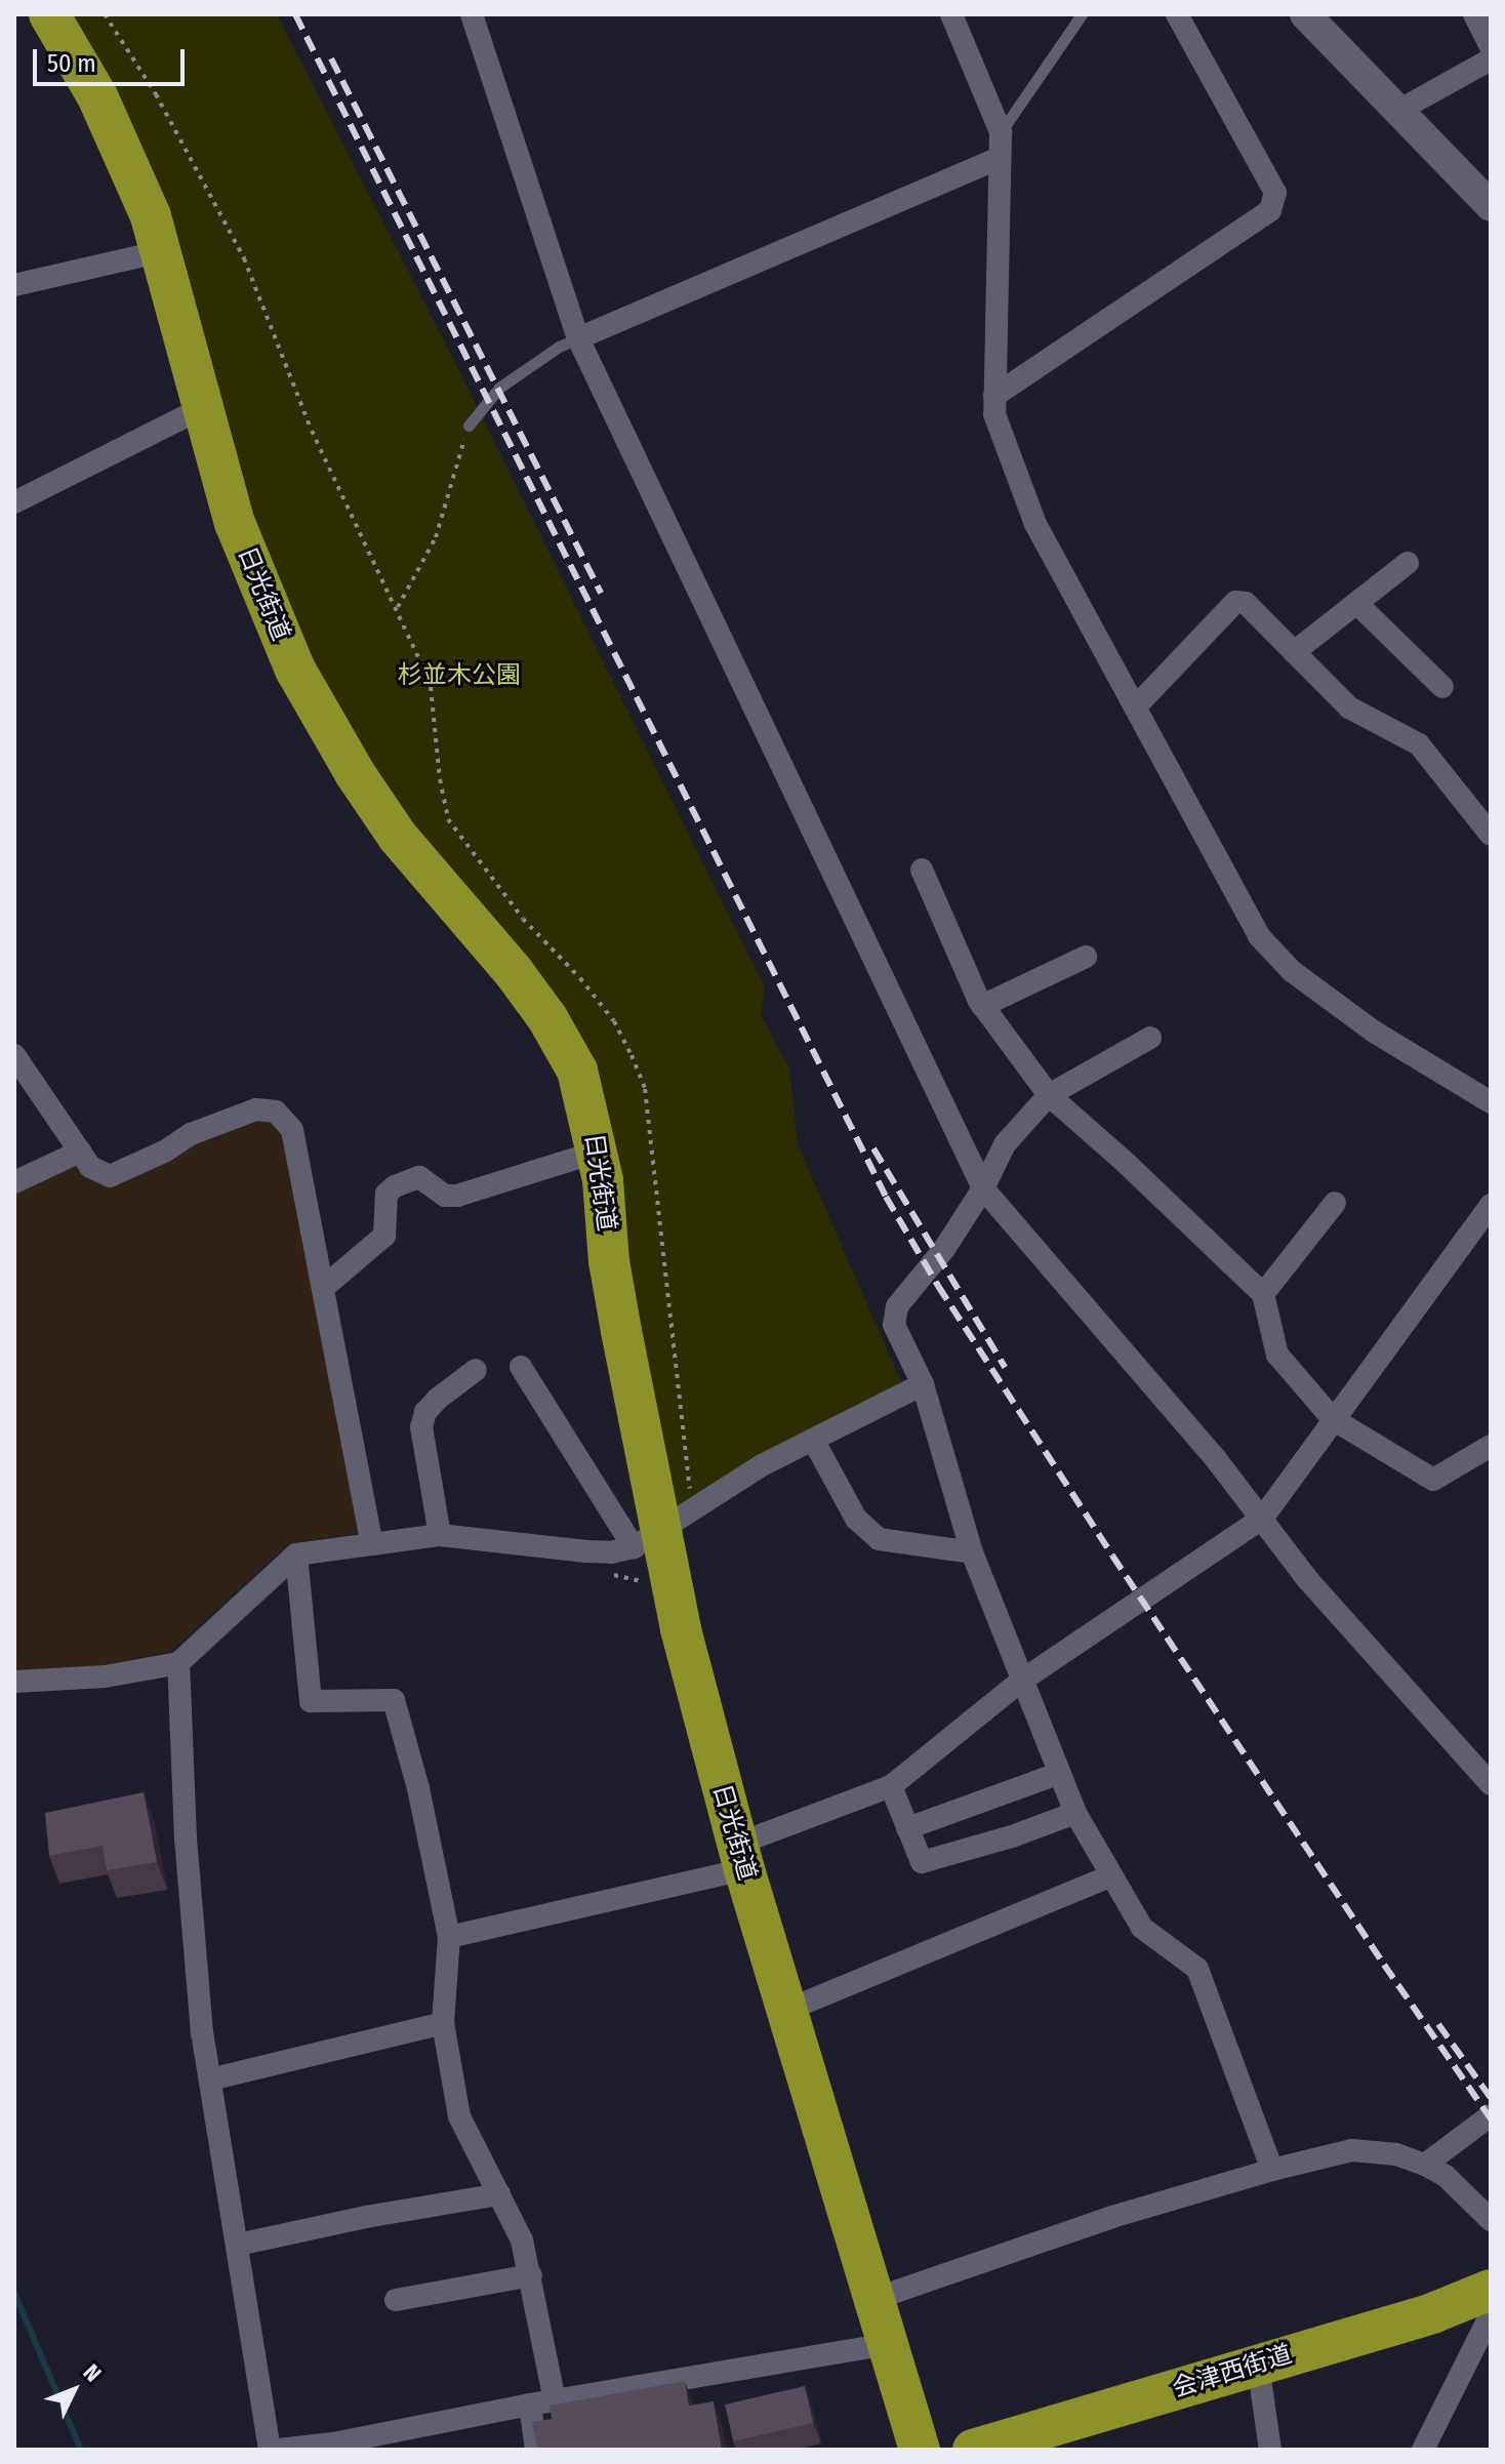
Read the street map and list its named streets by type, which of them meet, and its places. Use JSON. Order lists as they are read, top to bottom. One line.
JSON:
{"streets":{"highway":["日光街道","会津西街道"]},"parks":["杉並木公園"],"scale_bar":"50 m","north":"top right"}
